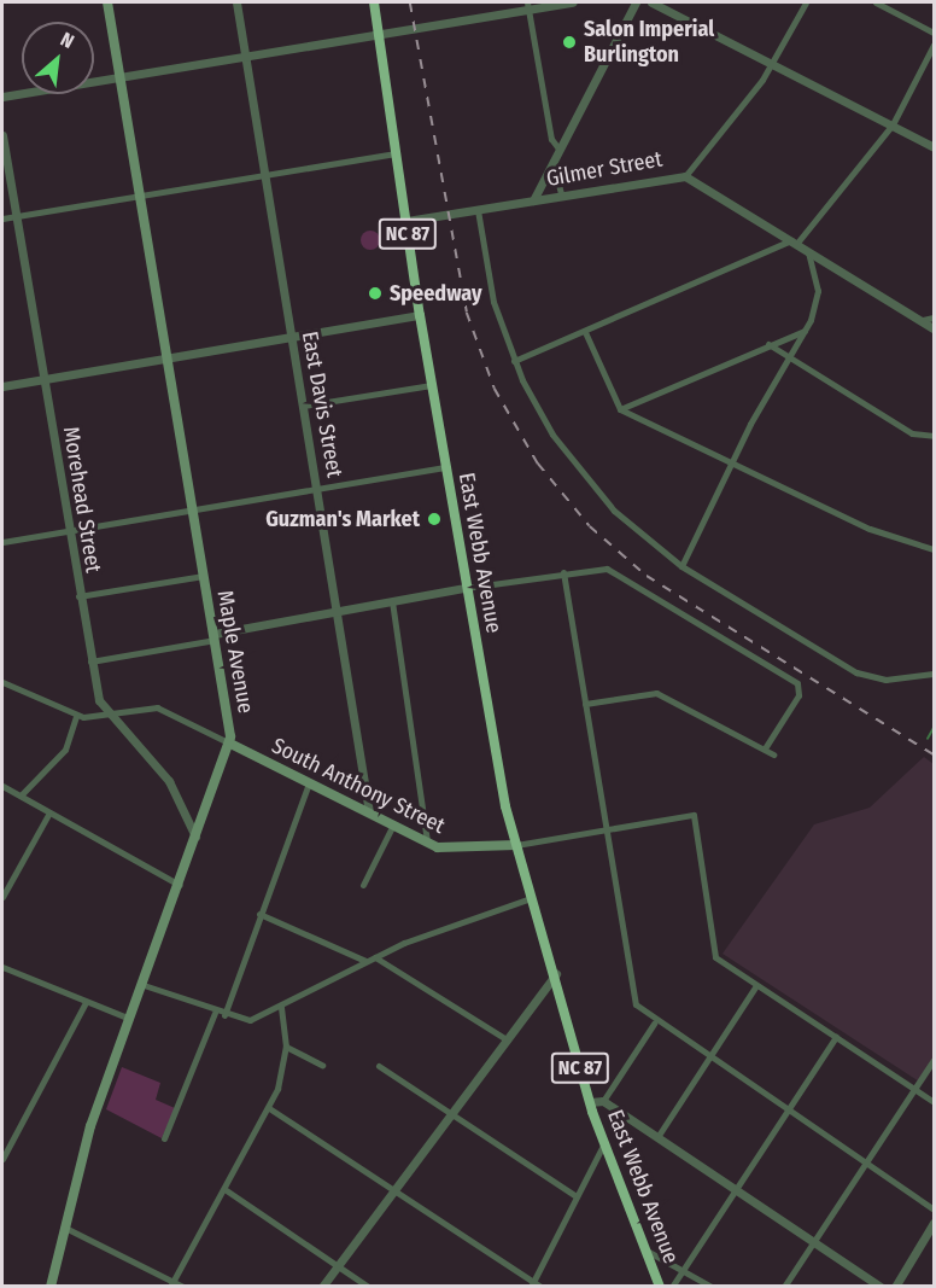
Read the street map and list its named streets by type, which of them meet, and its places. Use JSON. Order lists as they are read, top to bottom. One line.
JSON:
{"streets":{"highway":["NC 87","East Webb Avenue"],"main road":["Maple Avenue","South Anthony Street"],"street":["Gilmer Street","East Davis Street","Morehead Street"]},"crossings":[["Gilmer Street","East Webb Avenue"],["East Davis Street","South Anthony Street"],["Morehead Street","Maple Avenue"],["East Webb Avenue","South Anthony Street"],["Maple Avenue","South Anthony Street"]],"places":["Salon Imperial Burlington","Speedway","Guzman's Market"],"north":"top right"}
